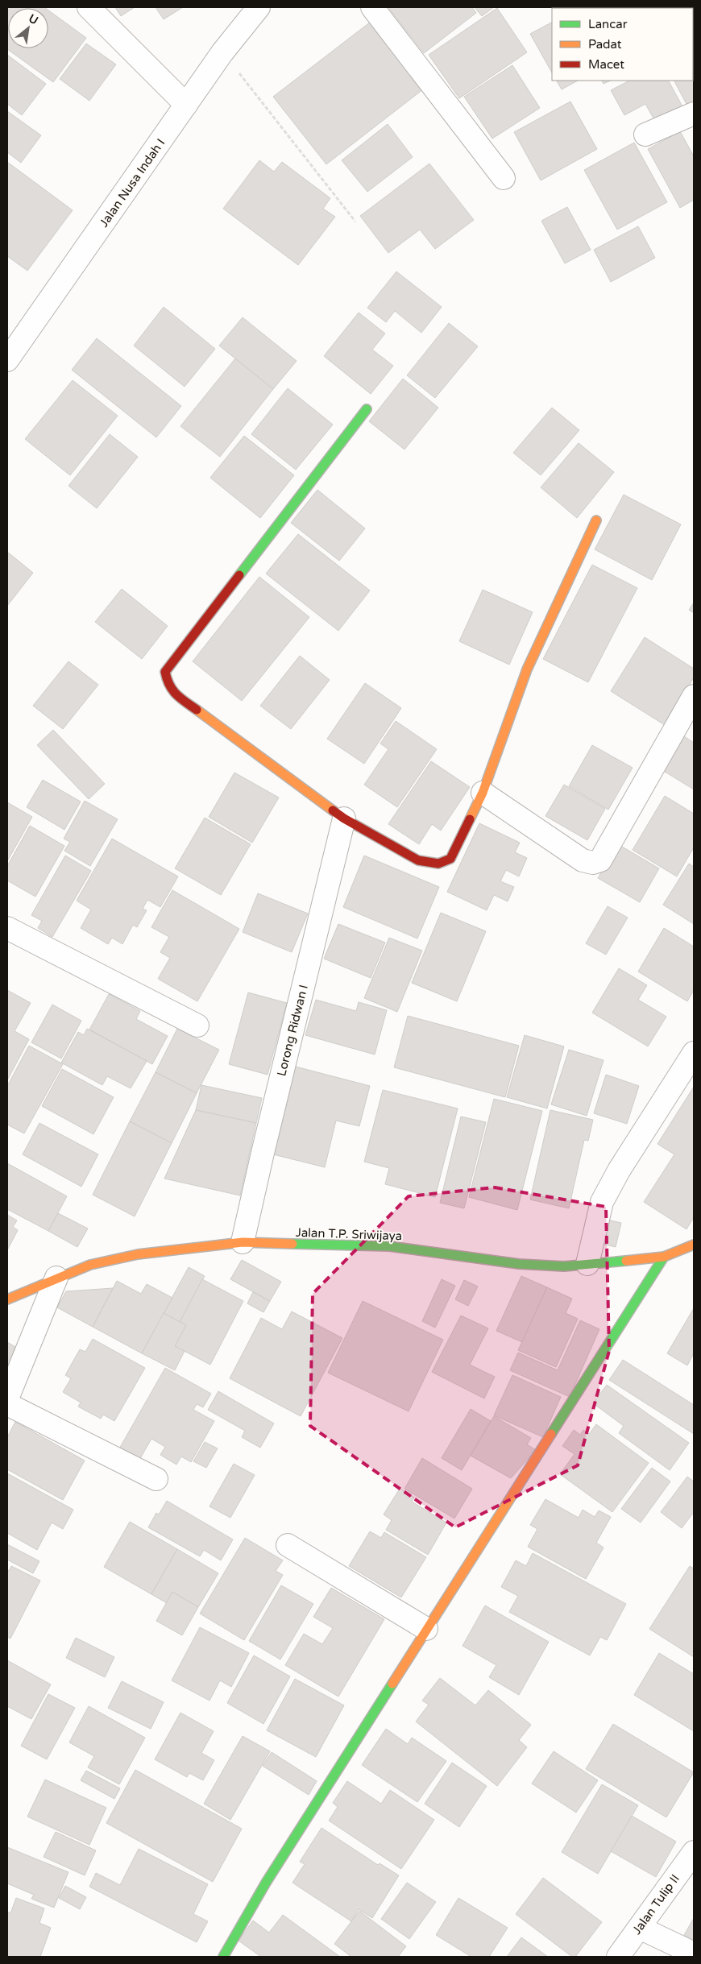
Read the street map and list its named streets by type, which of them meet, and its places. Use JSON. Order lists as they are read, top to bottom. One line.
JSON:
{"streets":{"street":["Jalan Nusa Indah I","Lorong Ridwan I","Jalan T.P. Sriwijaya","Jalan Tulip II"]},"crossings":[["Lorong Ridwan I","Jalan T.P. Sriwijaya"]],"legend":["Lancar","Padat","Macet"],"north":"top right"}
